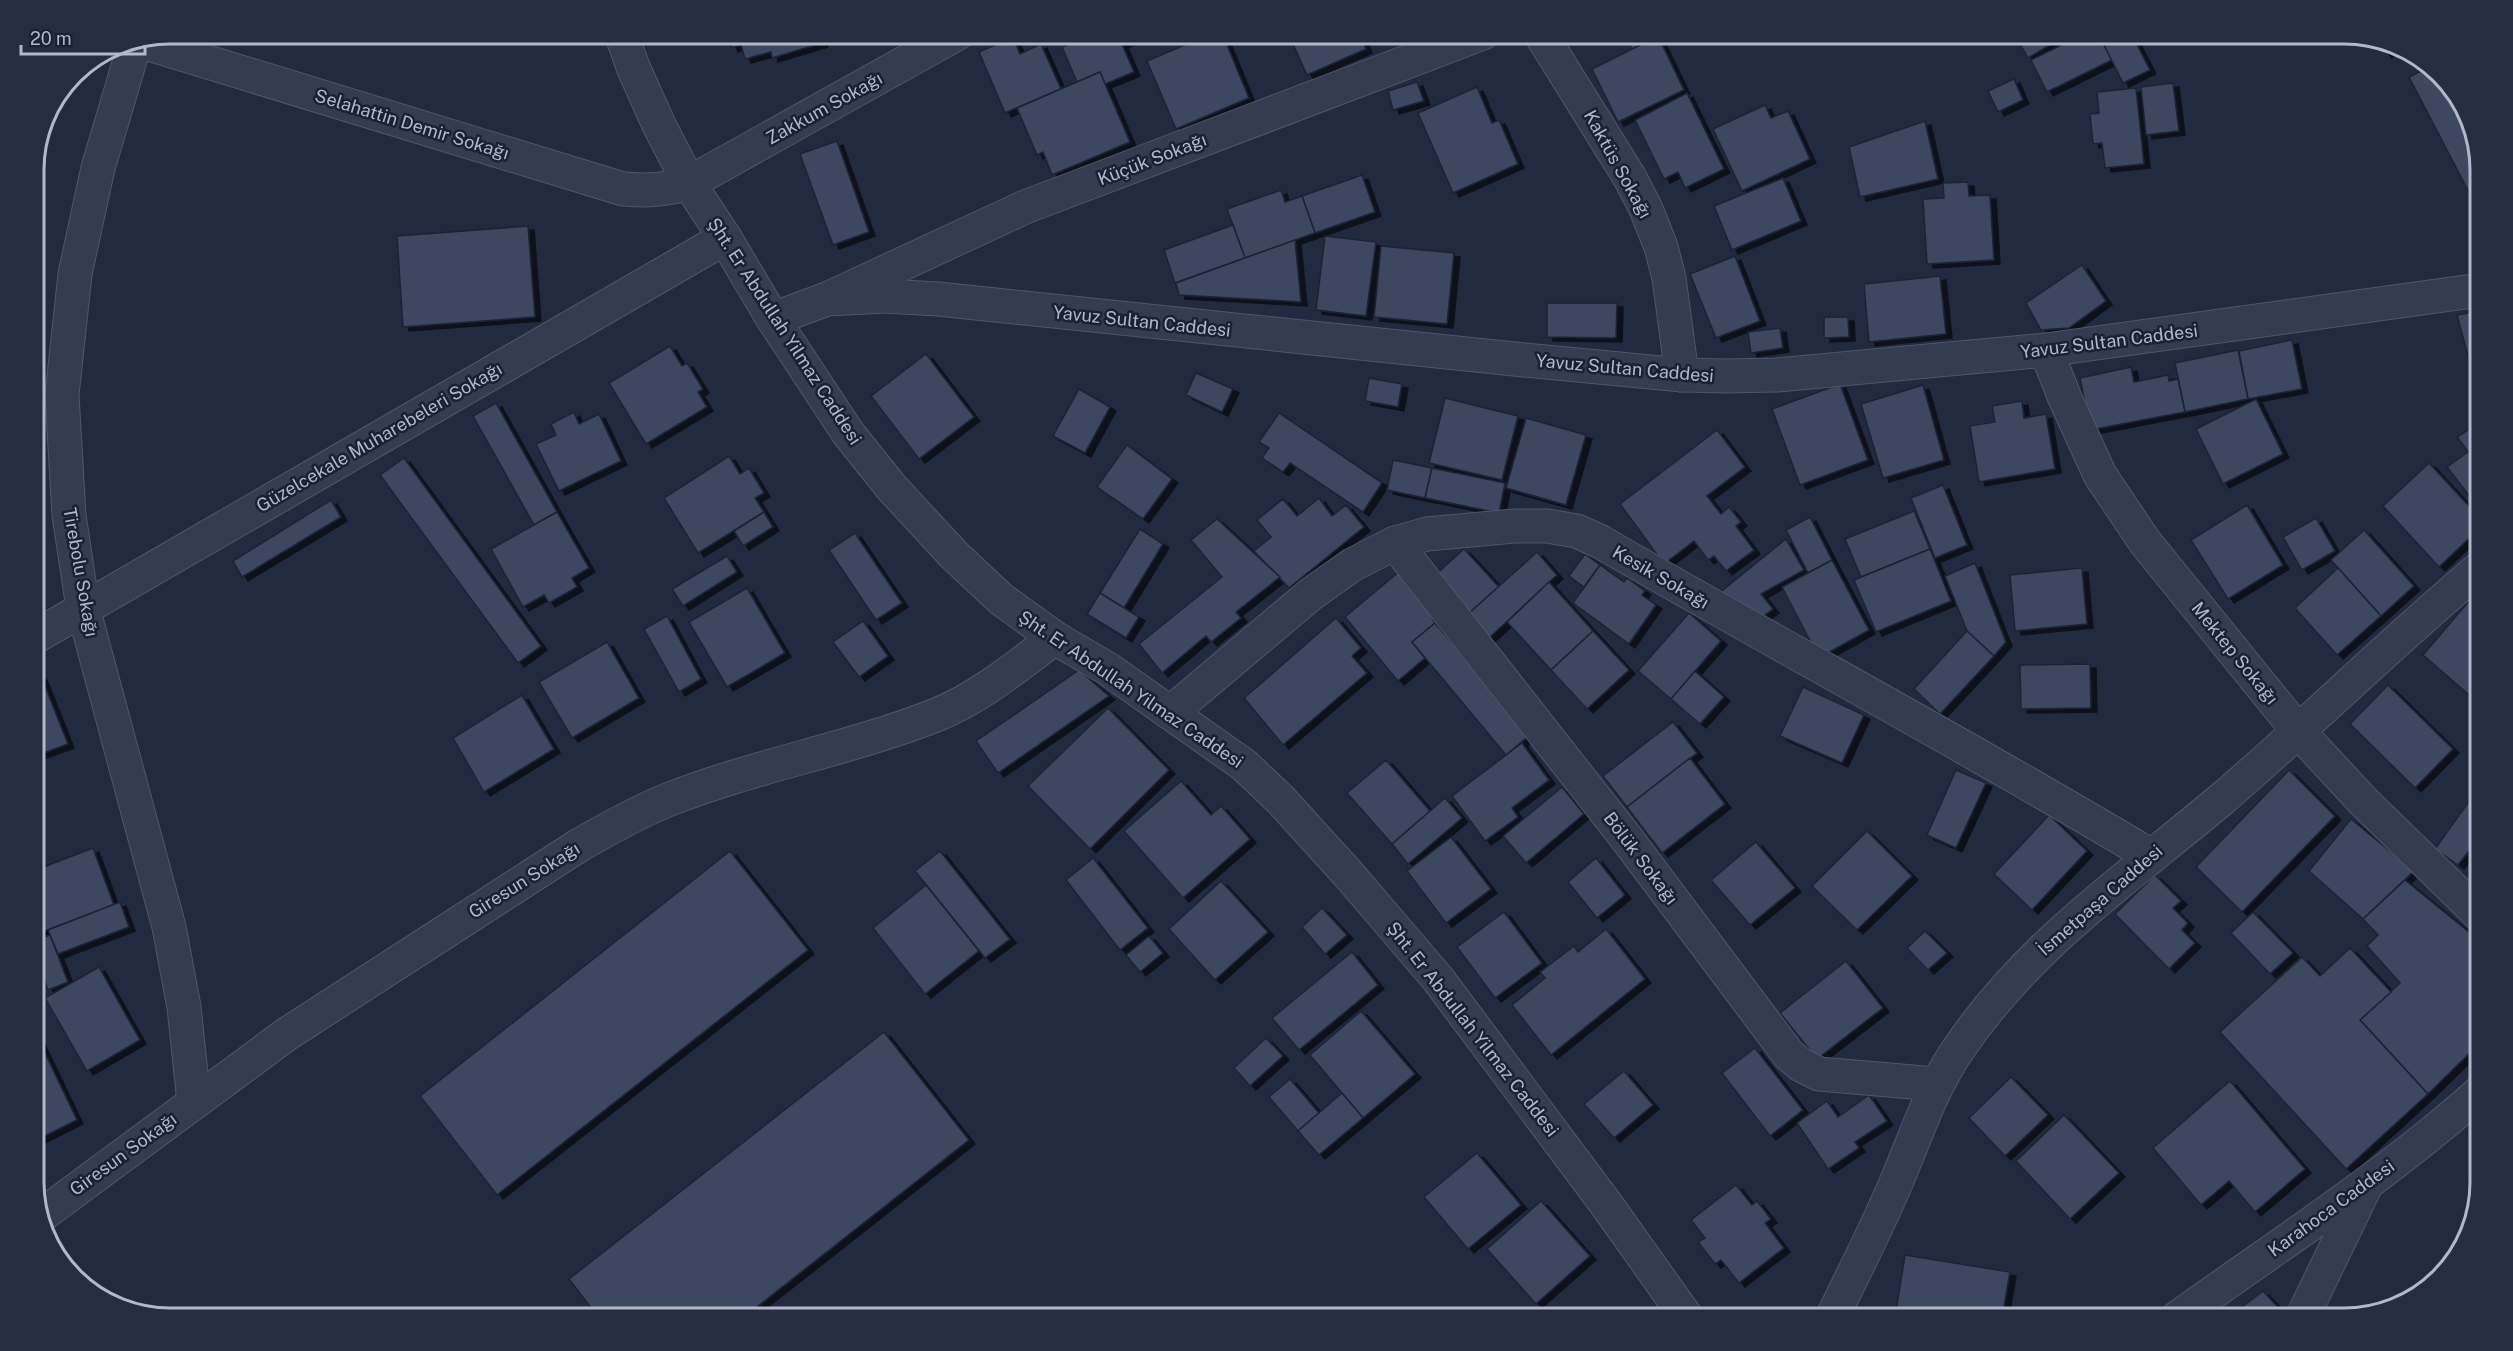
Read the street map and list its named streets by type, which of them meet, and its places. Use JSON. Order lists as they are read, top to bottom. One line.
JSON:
{"streets":{"street":["Zakkum Sokağı","Selahattin Demir Sokağı","Küçük Sokağı","Kaktüs Sokağı","Yavuz Sultan Caddesi","Şht. Er Abdullah Yilmaz Caddesi","Güzelcekale Muharebeleri Sokağı","Tirebolu Sokağı","Kesik Sokağı","Mektep Sokağı","Bölük Sokağı","Giresun Sokağı","İsmetpaşa Caddesi","Karahoca Caddesi"]},"crossings":[["Zakkum Sokağı","Selahattin Demir Sokağı"],["Zakkum Sokağı","Şht. Er Abdullah Yilmaz Caddesi"],["Selahattin Demir Sokağı","Şht. Er Abdullah Yilmaz Caddesi"],["Küçük Sokağı","Yavuz Sultan Caddesi"],["Kaktüs Sokağı","Yavuz Sultan Caddesi"],["Yavuz Sultan Caddesi","Şht. Er Abdullah Yilmaz Caddesi"],["Yavuz Sultan Caddesi","Mektep Sokağı"],["Şht. Er Abdullah Yilmaz Caddesi","Güzelcekale Muharebeleri Sokağı"],["Şht. Er Abdullah Yilmaz Caddesi","Kesik Sokağı"],["Şht. Er Abdullah Yilmaz Caddesi","Giresun Sokağı"],["Güzelcekale Muharebeleri Sokağı","Tirebolu Sokağı"],["Tirebolu Sokağı","Giresun Sokağı"],["Kesik Sokağı","Bölük Sokağı"],["Kesik Sokağı","İsmetpaşa Caddesi"],["Mektep Sokağı","İsmetpaşa Caddesi"],["Bölük Sokağı","İsmetpaşa Caddesi"]],"scale_bar":"20 m"}
